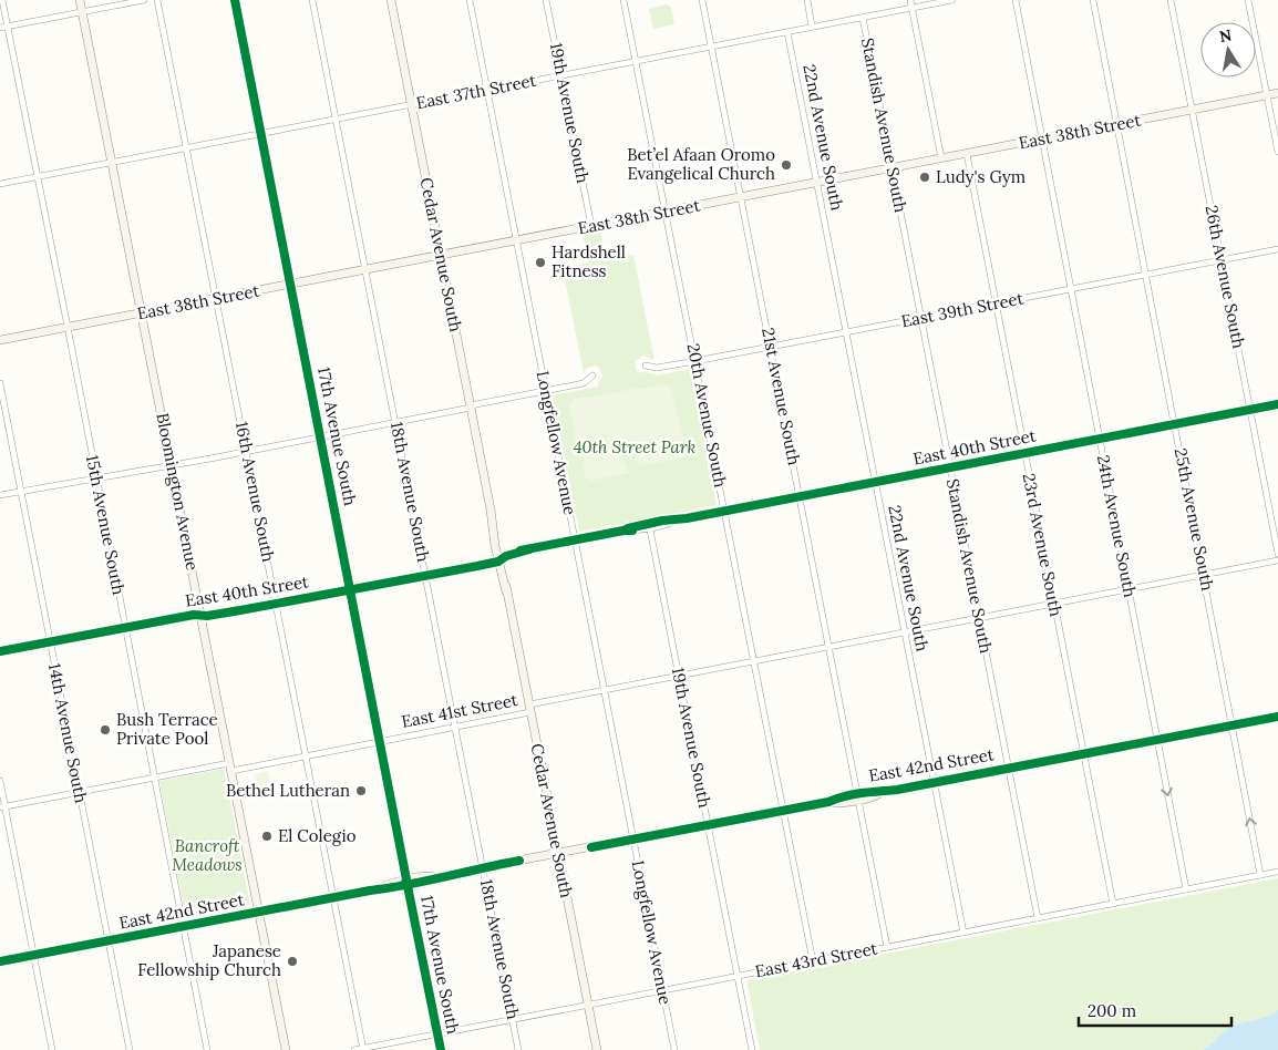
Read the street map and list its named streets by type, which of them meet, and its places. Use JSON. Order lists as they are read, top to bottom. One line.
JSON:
{"streets":{"street":["East 37th Street","19th Avenue South","Standish Avenue South","East 38th Street","22nd Avenue South","Cedar Avenue South","26th Avenue South","East 39th Street","21st Avenue South","20th Avenue South","17th Avenue South","Longfellow Avenue","East 40th Street","Bloomington Avenue","16th Avenue South","18th Avenue South","25th Avenue South","15th Avenue South","24th Avenue South","23rd Avenue South","East 41st Street","14th Avenue South","East 42nd Street","East 43rd Street"]},"crossings":[["East 37th Street","19th Avenue South"],["East 37th Street","Standish Avenue South"],["East 37th Street","22nd Avenue South"],["East 37th Street","Cedar Avenue South"],["East 37th Street","21st Avenue South"],["East 37th Street","20th Avenue South"],["East 37th Street","17th Avenue South"],["East 37th Street","Longfellow Avenue"],["East 37th Street","Bloomington Avenue"],["East 37th Street","16th Avenue South"],["East 37th Street","18th Avenue South"],["East 37th Street","15th Avenue South"],["19th Avenue South","East 38th Street"],["19th Avenue South","East 40th Street"],["19th Avenue South","East 41st Street"],["19th Avenue South","East 42nd Street"],["19th Avenue South","East 43rd Street"],["Standish Avenue South","East 38th Street"],["Standish Avenue South","East 39th Street"],["Standish Avenue South","East 40th Street"],["Standish Avenue South","East 41st Street"],["Standish Avenue South","East 42nd Street"],["Standish Avenue South","East 43rd Street"],["East 38th Street","22nd Avenue South"],["East 38th Street","Cedar Avenue South"],["East 38th Street","26th Avenue South"],["East 38th Street","21st Avenue South"],["East 38th Street","20th Avenue South"],["East 38th Street","17th Avenue South"],["East 38th Street","Longfellow Avenue"],["East 38th Street","Bloomington Avenue"],["East 38th Street","16th Avenue South"],["East 38th Street","18th Avenue South"],["East 38th Street","25th Avenue South"],["East 38th Street","15th Avenue South"],["East 38th Street","24th Avenue South"],["East 38th Street","23rd Avenue South"],["22nd Avenue South","East 39th Street"],["22nd Avenue South","East 40th Street"],["22nd Avenue South","East 41st Street"],["22nd Avenue South","East 42nd Street"],["22nd Avenue South","East 43rd Street"],["Cedar Avenue South","East 40th Street"],["Cedar Avenue South","East 41st Street"],["Cedar Avenue South","East 42nd Street"],["Cedar Avenue South","East 43rd Street"],["26th Avenue South","East 39th Street"],["26th Avenue South","East 40th Street"],["East 39th Street","21st Avenue South"],["East 39th Street","20th Avenue South"],["East 39th Street","25th Avenue South"],["East 39th Street","24th Avenue South"],["East 39th Street","23rd Avenue South"],["21st Avenue South","East 40th Street"],["21st Avenue South","East 41st Street"],["21st Avenue South","East 42nd Street"],["21st Avenue South","East 43rd Street"],["20th Avenue South","East 40th Street"],["20th Avenue South","East 41st Street"],["20th Avenue South","East 42nd Street"],["20th Avenue South","East 43rd Street"],["17th Avenue South","East 40th Street"],["17th Avenue South","East 41st Street"],["17th Avenue South","East 42nd Street"],["17th Avenue South","East 43rd Street"],["Longfellow Avenue","East 40th Street"],["Longfellow Avenue","East 41st Street"],["Longfellow Avenue","East 42nd Street"],["Longfellow Avenue","East 43rd Street"],["East 40th Street","Bloomington Avenue"],["East 40th Street","16th Avenue South"],["East 40th Street","18th Avenue South"],["East 40th Street","25th Avenue South"],["East 40th Street","15th Avenue South"],["East 40th Street","24th Avenue South"],["East 40th Street","23rd Avenue South"],["East 40th Street","14th Avenue South"],["Bloomington Avenue","East 41st Street"],["Bloomington Avenue","East 42nd Street"],["16th Avenue South","East 41st Street"],["16th Avenue South","East 42nd Street"],["16th Avenue South","East 43rd Street"],["18th Avenue South","East 41st Street"],["18th Avenue South","East 42nd Street"],["18th Avenue South","East 43rd Street"],["25th Avenue South","East 41st Street"],["25th Avenue South","East 42nd Street"],["25th Avenue South","East 43rd Street"],["15th Avenue South","East 41st Street"],["15th Avenue South","East 42nd Street"],["24th Avenue South","East 41st Street"],["24th Avenue South","East 42nd Street"],["24th Avenue South","East 43rd Street"],["23rd Avenue South","East 41st Street"],["23rd Avenue South","East 42nd Street"],["23rd Avenue South","East 43rd Street"],["East 41st Street","14th Avenue South"],["14th Avenue South","East 42nd Street"]],"parks":["40th Street Park","Bancroft Meadows"],"places":["Bet’el Afaan Oromo Evangelical Church","Ludy's Gym","Hardshell Fitness","Bush Terrace Private Pool","Bethel Lutheran","El Colegio","Japanese Fellowship Church"],"scale_bar":"200 m","north":"top"}
